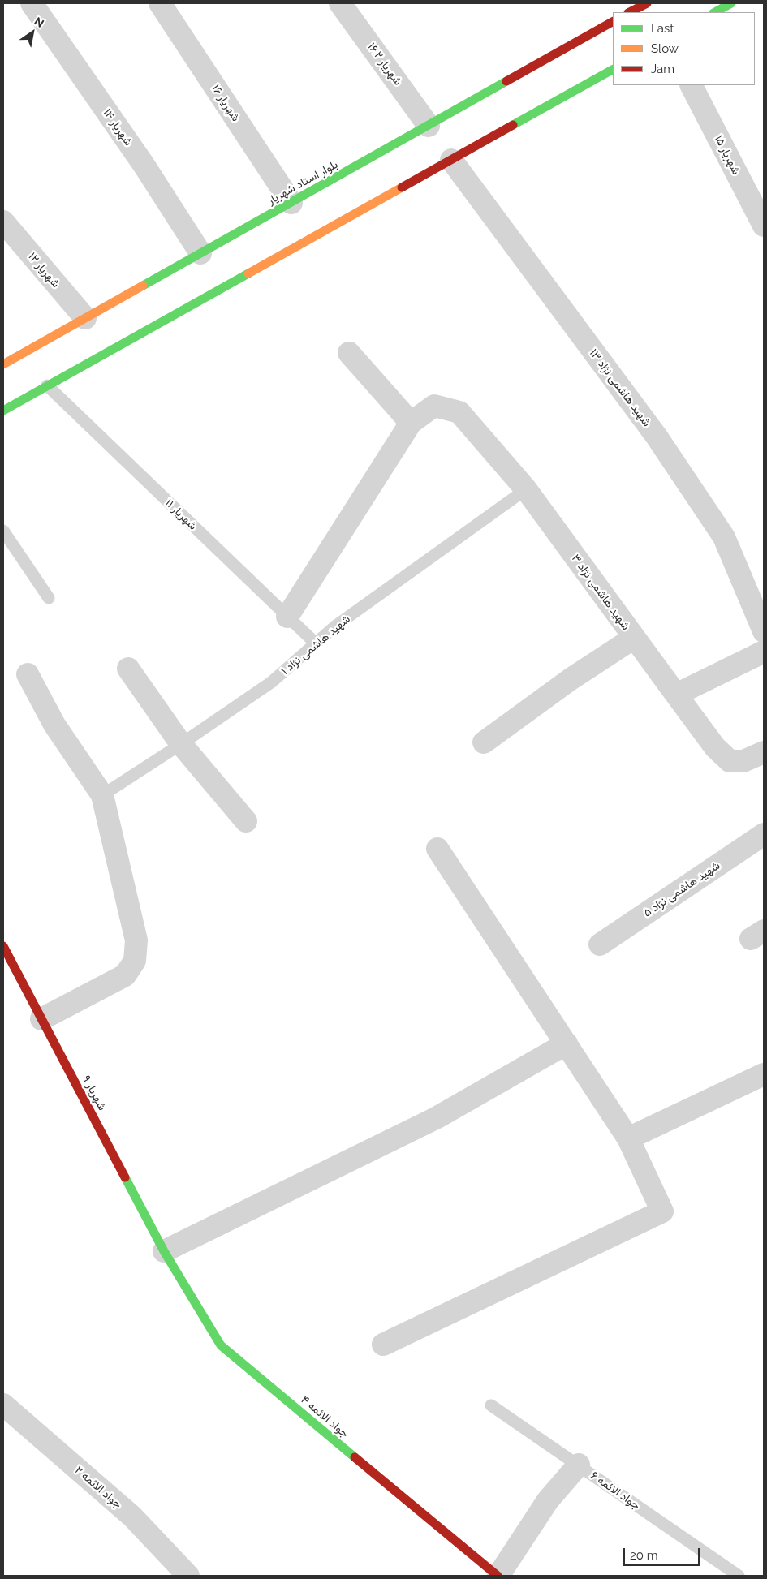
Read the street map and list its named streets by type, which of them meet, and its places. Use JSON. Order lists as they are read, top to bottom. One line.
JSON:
{"streets":{"main road":["بلوار استاد شهریار","شهریار ۹","جواد الائمه ۴"],"street":["شهریار ۱۶.۲","شهریار ۱۶","شهریار ۱۴","شهریار ۱۵","شهریار ۱۲","شهید هاشمی نژاد ۱۳","شهید هاشمی نژاد ۳","شهید هاشمی نژاد ۵","جواد الائمه ۲"],"lane":["شهریار ۱۱","شهید هاشمی نژاد ۱","جواد الائمه ۶"]},"crossings":[["شهریار ۱۶.۲","بلوار استاد شهریار"],["شهریار ۱۶","بلوار استاد شهریار"],["شهریار ۱۴","بلوار استاد شهریار"],["بلوار استاد شهریار","شهریار ۱۲"],["شهریار ۱۱","شهید هاشمی نژاد ۱"],["شهید هاشمی نژاد ۳","شهید هاشمی نژاد ۱"],["شهریار ۹","جواد الائمه ۴"]],"legend":["Fast","Slow","Jam"],"scale_bar":"20 m","north":"top right"}
